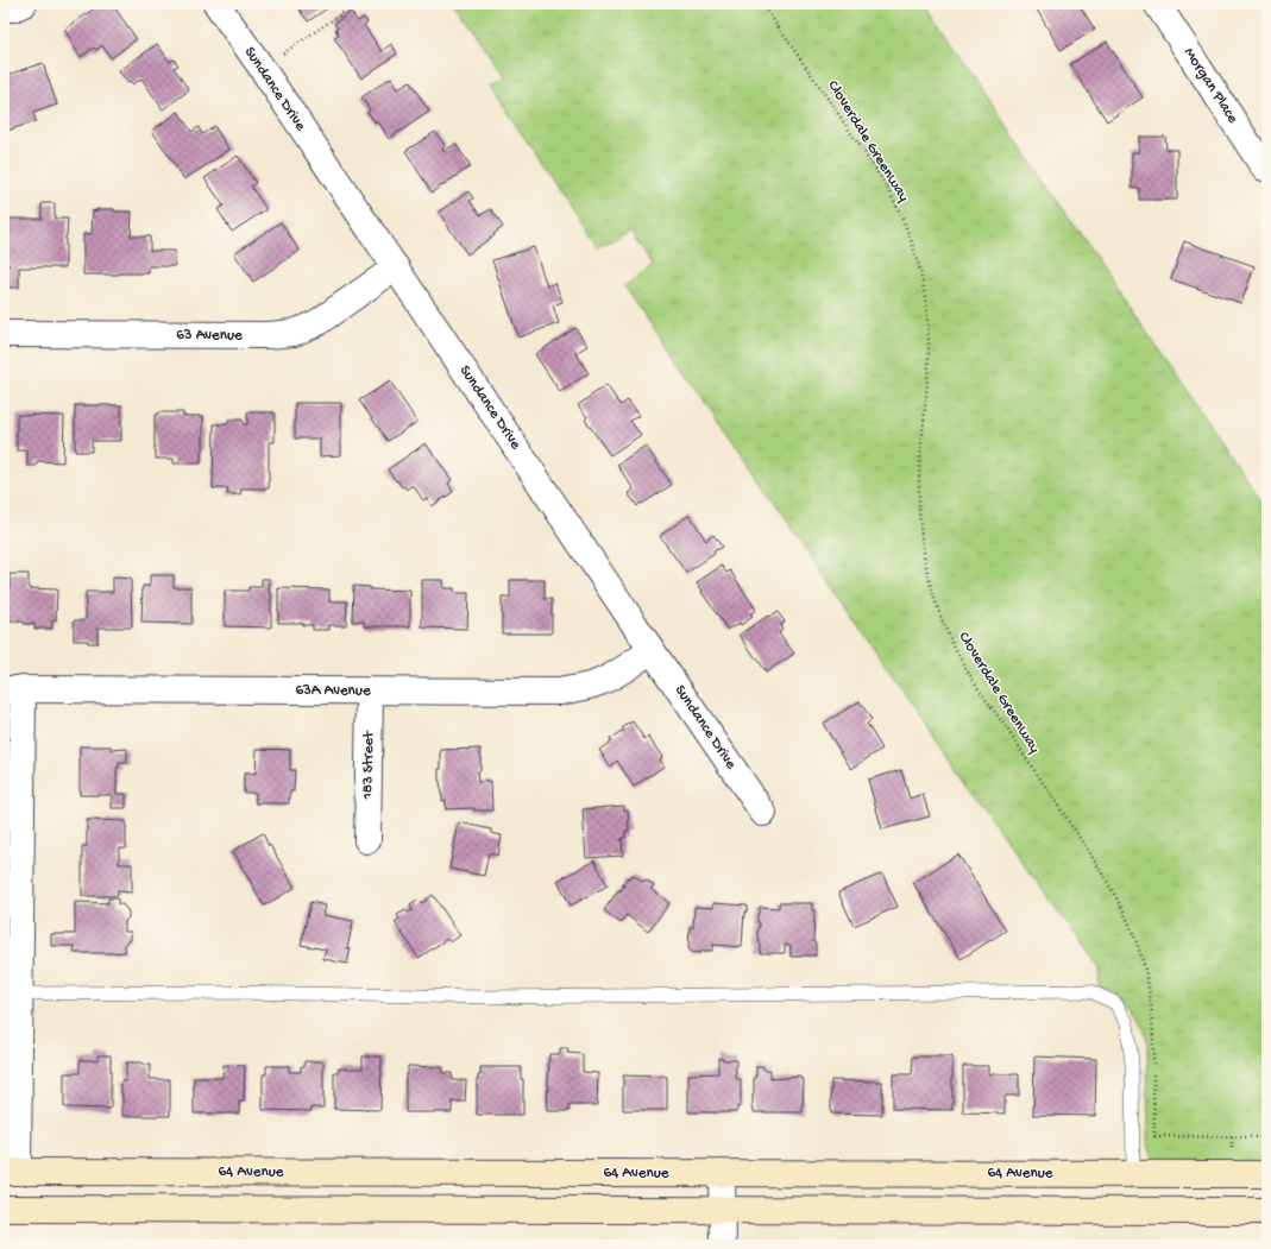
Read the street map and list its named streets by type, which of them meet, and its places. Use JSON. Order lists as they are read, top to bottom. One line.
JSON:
{"streets":{"main road":["64 Avenue"],"street":["Morgan Place","Sundance Drive","63 Avenue","63A Avenue","183 Street"],"path":["Cloverdale Greenway"]},"crossings":[["Sundance Drive","63 Avenue"],["Sundance Drive","63A Avenue"],["63A Avenue","183 Street"]]}
